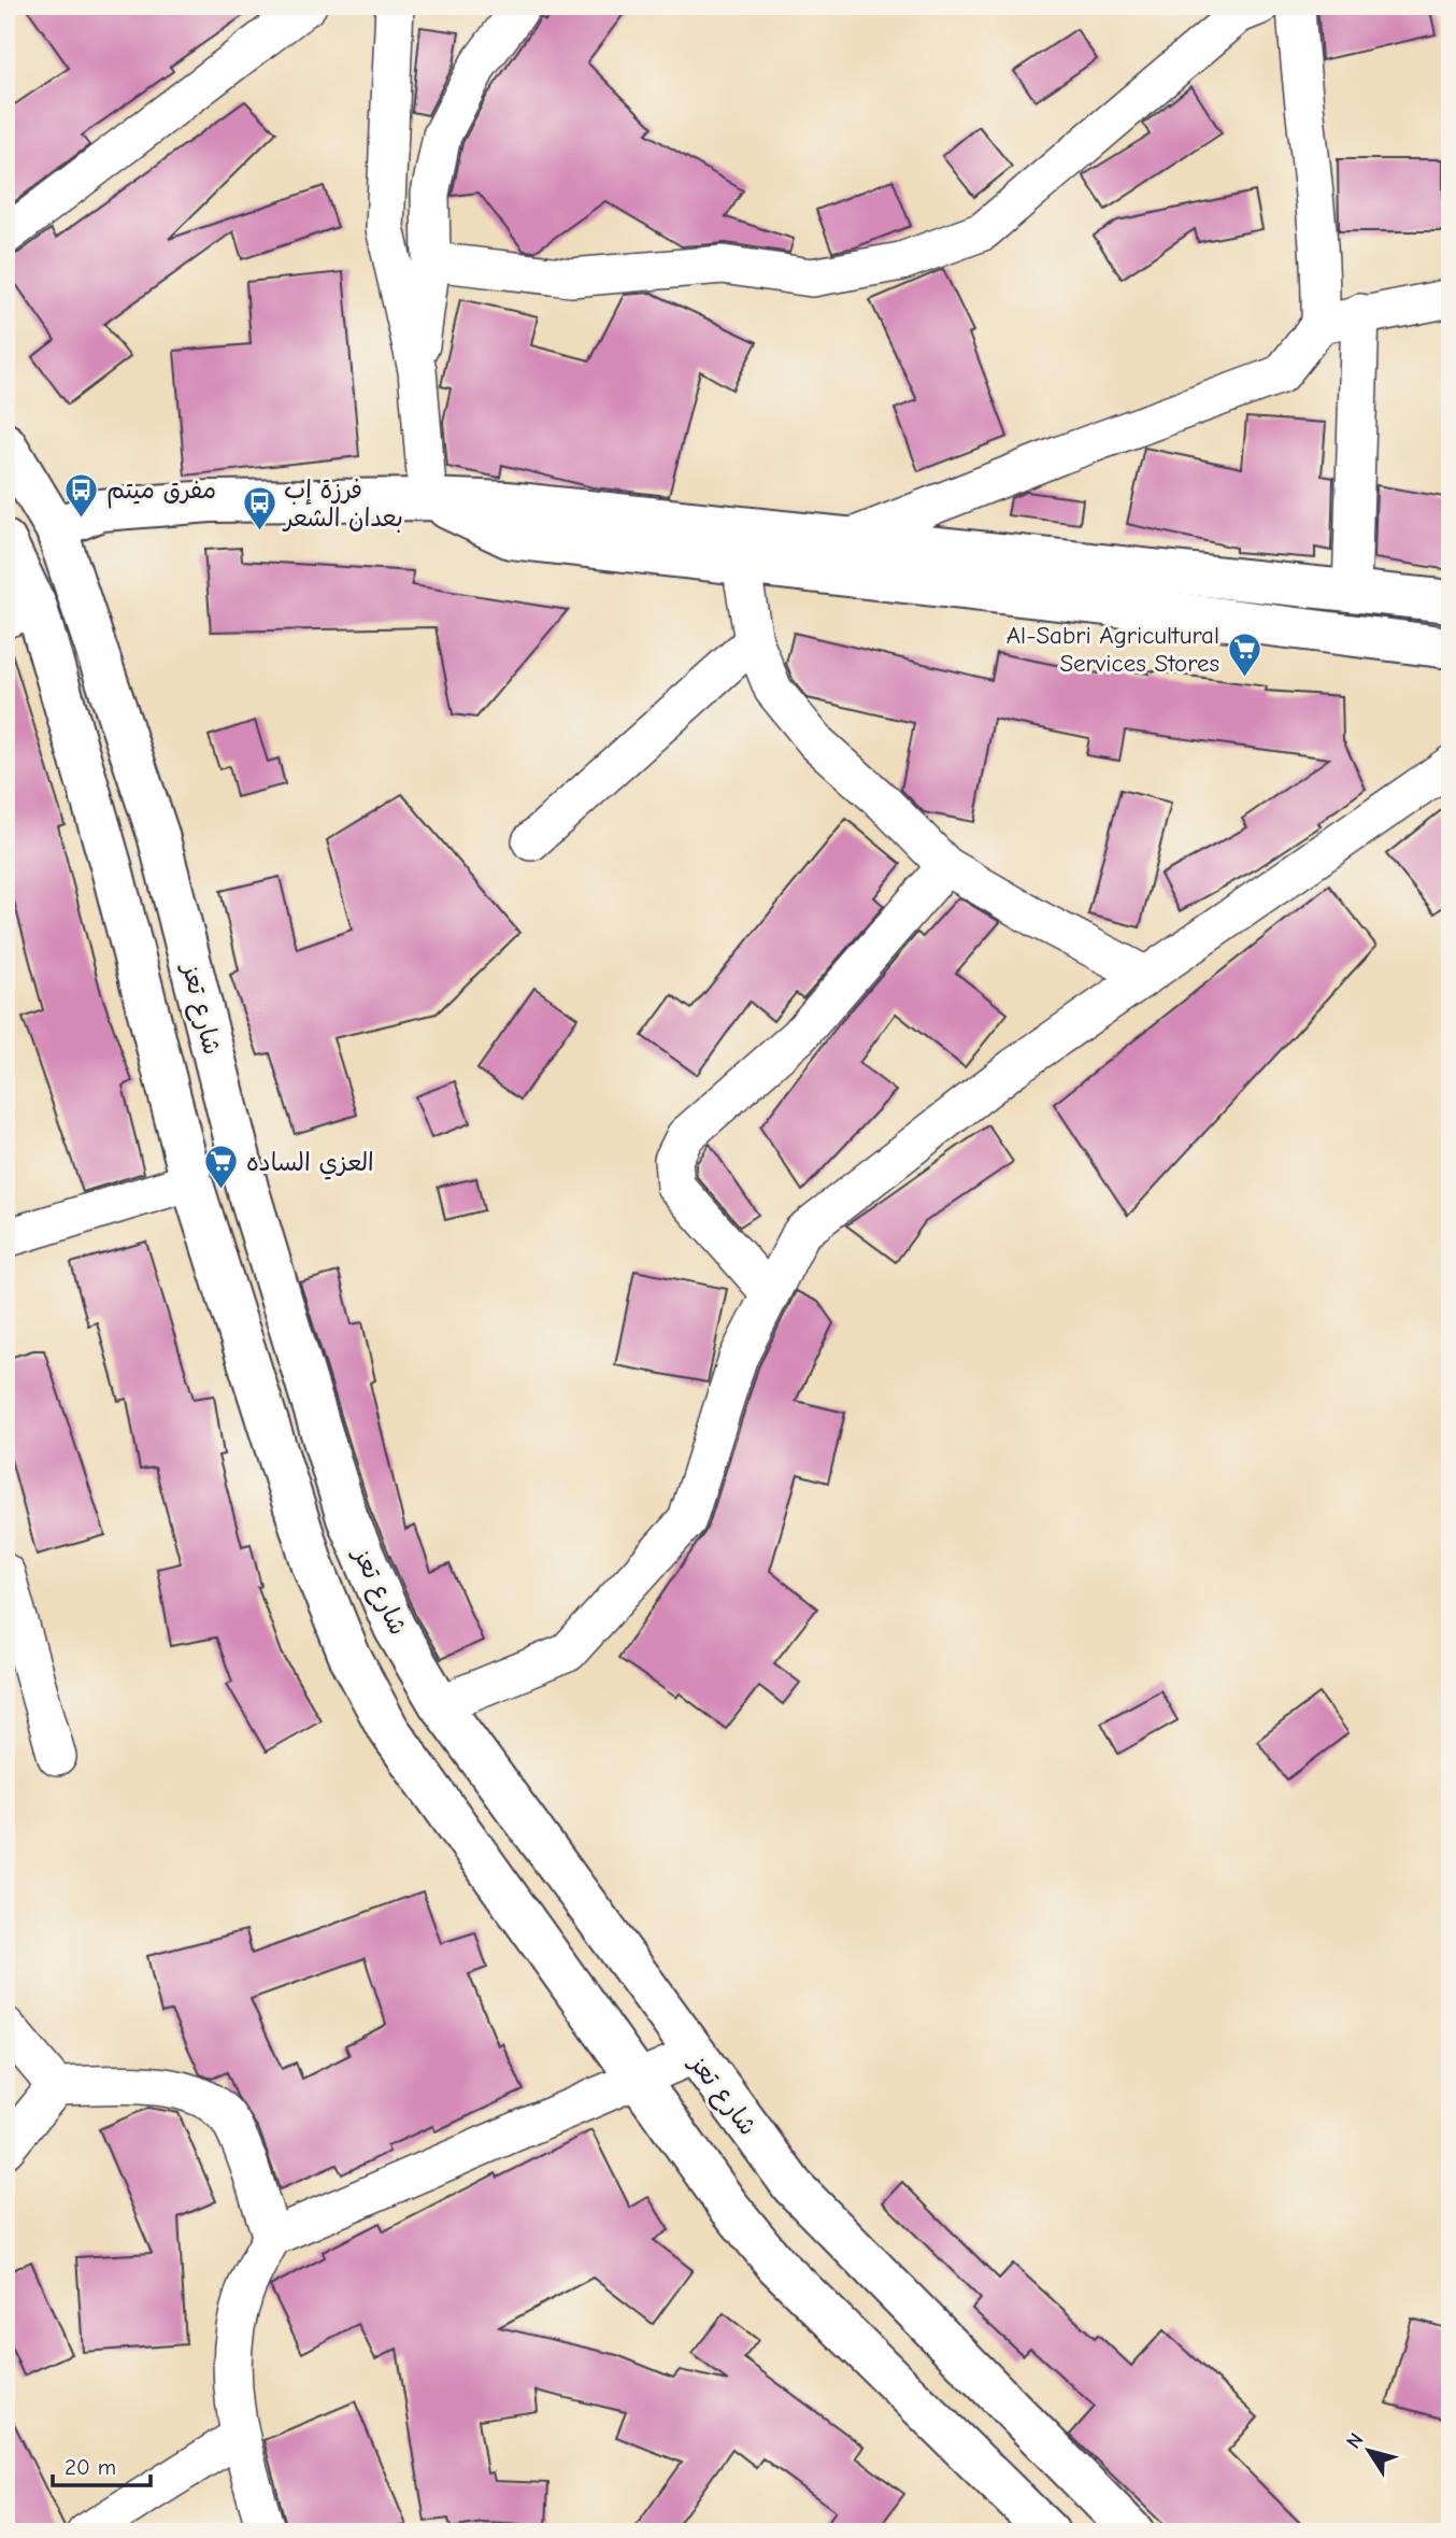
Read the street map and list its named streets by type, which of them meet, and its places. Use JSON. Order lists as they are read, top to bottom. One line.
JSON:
{"streets":{"main road":["شارع تعز"]},"places":{"bus stop":["مفرق ميتم","فرزة إب بعدان الشعر"],"supermarket":["Al-Sabri Agricultural Services Stores","العزي الساده"]},"scale_bar":"20 m","north":"top left"}
